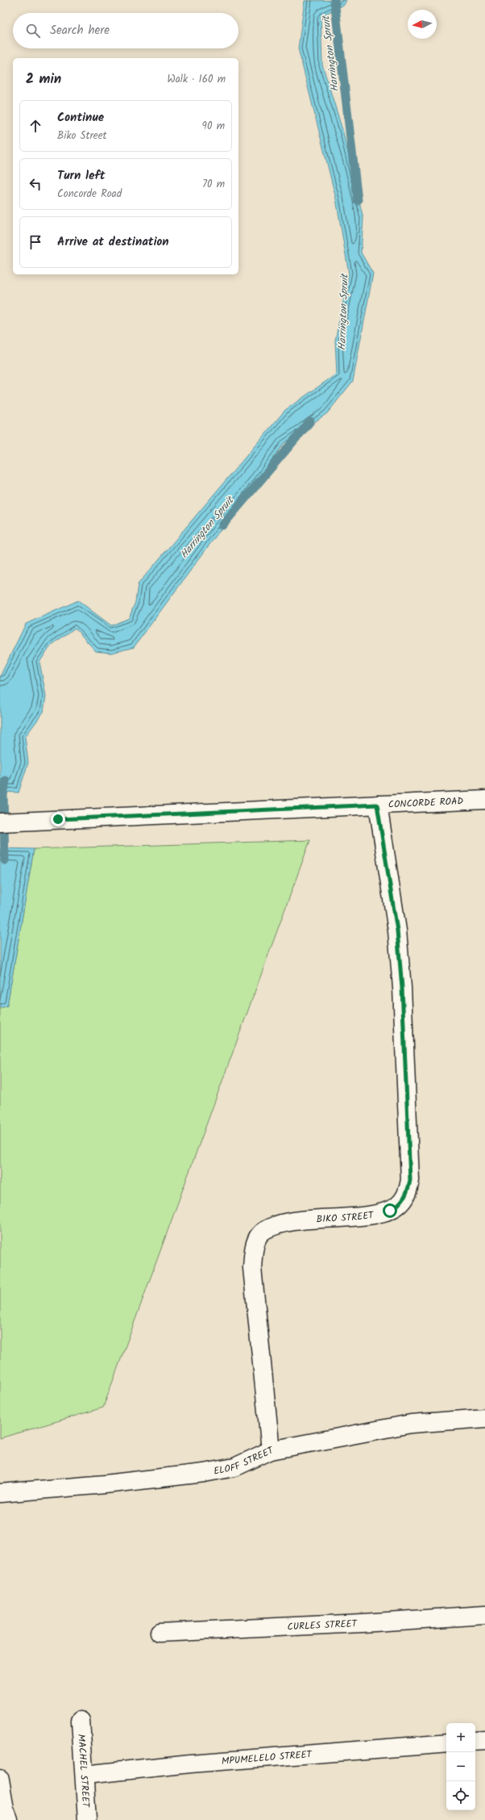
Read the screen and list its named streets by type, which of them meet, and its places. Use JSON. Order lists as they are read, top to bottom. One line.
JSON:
{"streets":{"street":["CONCORDE ROAD","BIKO STREET","ELOFF STREET","CURLES STREET","MPUMELELO STREET","MACHEL STREET"]},"crossings":[["CONCORDE ROAD","BIKO STREET"],["BIKO STREET","ELOFF STREET"],["MPUMELELO STREET","MACHEL STREET"]],"water":["Harrington Spruit"],"north":"left","page":{"search":"Search here","heading":["2 min","Walk · 160 m"],"list":[["Continue","Biko Street","90 m"],["Turn left","Concorde Road","70 m"],"Arrive at destination"],"map_buttons":["+","−"]}}
